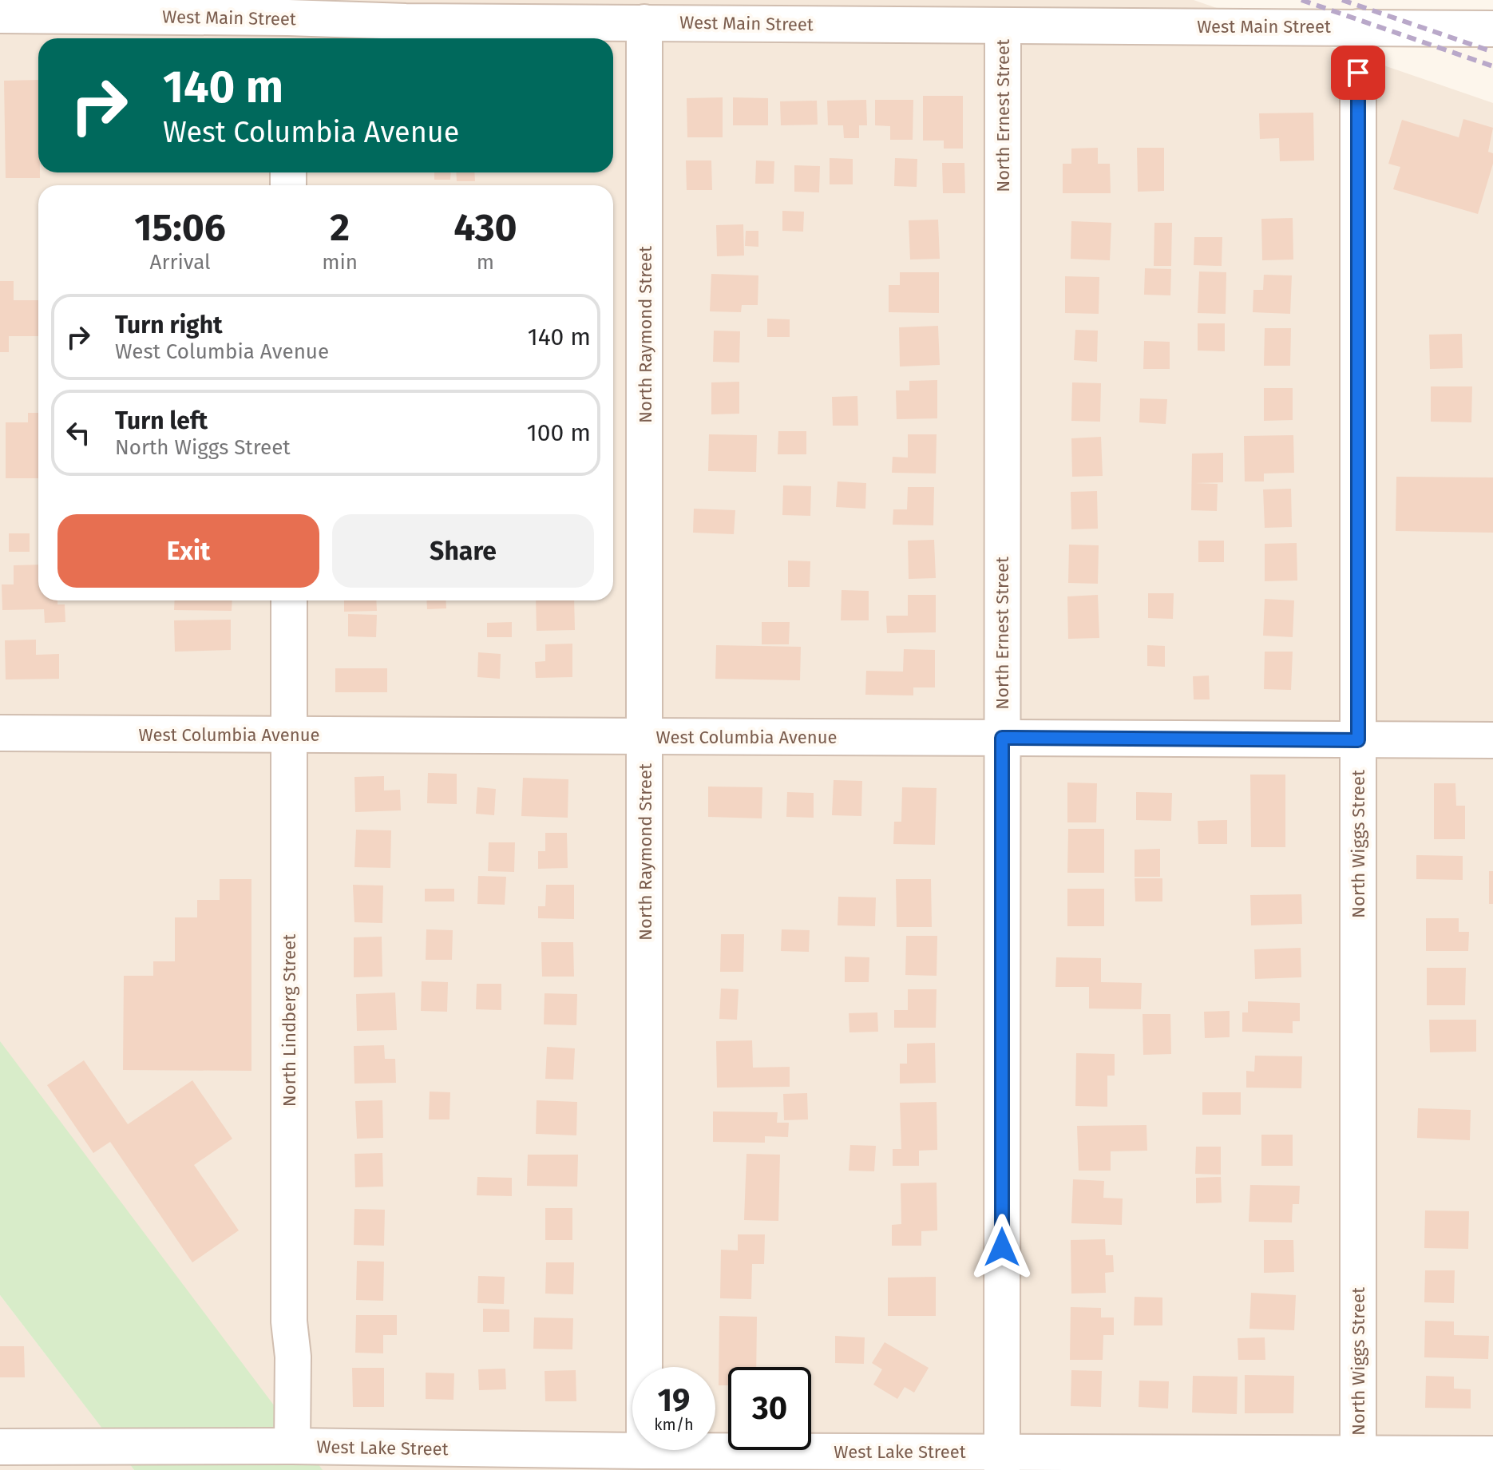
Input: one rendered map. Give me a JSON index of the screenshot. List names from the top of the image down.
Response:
{
  "streets": {
    "street": [
      "West Main Street",
      "North Ernest Street",
      "North Raymond Street",
      "West Columbia Avenue",
      "North Wiggs Street",
      "North Lindberg Street",
      "West Lake Street"
    ]
  },
  "crossings": [
    ["West Main Street", "North Ernest Street"],
    ["West Main Street", "North Raymond Street"],
    ["West Main Street", "North Wiggs Street"],
    ["North Ernest Street", "West Columbia Avenue"],
    ["North Ernest Street", "West Lake Street"],
    ["North Raymond Street", "West Columbia Avenue"],
    ["North Raymond Street", "West Lake Street"],
    ["West Columbia Avenue", "North Wiggs Street"],
    ["West Columbia Avenue", "North Lindberg Street"],
    ["North Wiggs Street", "West Lake Street"],
    ["North Lindberg Street", "West Lake Street"]
  ],
  "page": {
    "turn": ["140 m", "West Columbia Avenue"],
    "eta": [
      "15:06",
      "Arrival",
      "2",
      "min",
      "430",
      "m"
    ],
    "list": [
      {
        "name": "Turn right",
        "note": "West Columbia Avenue",
        "value": "140 m"
      },
      {
        "name": "Turn left",
        "note": "North Wiggs Street",
        "value": "100 m"
      }
    ],
    "buttons": ["Exit", "Share"],
    "speed": "19 km/h",
    "limit": "30"
  }
}
